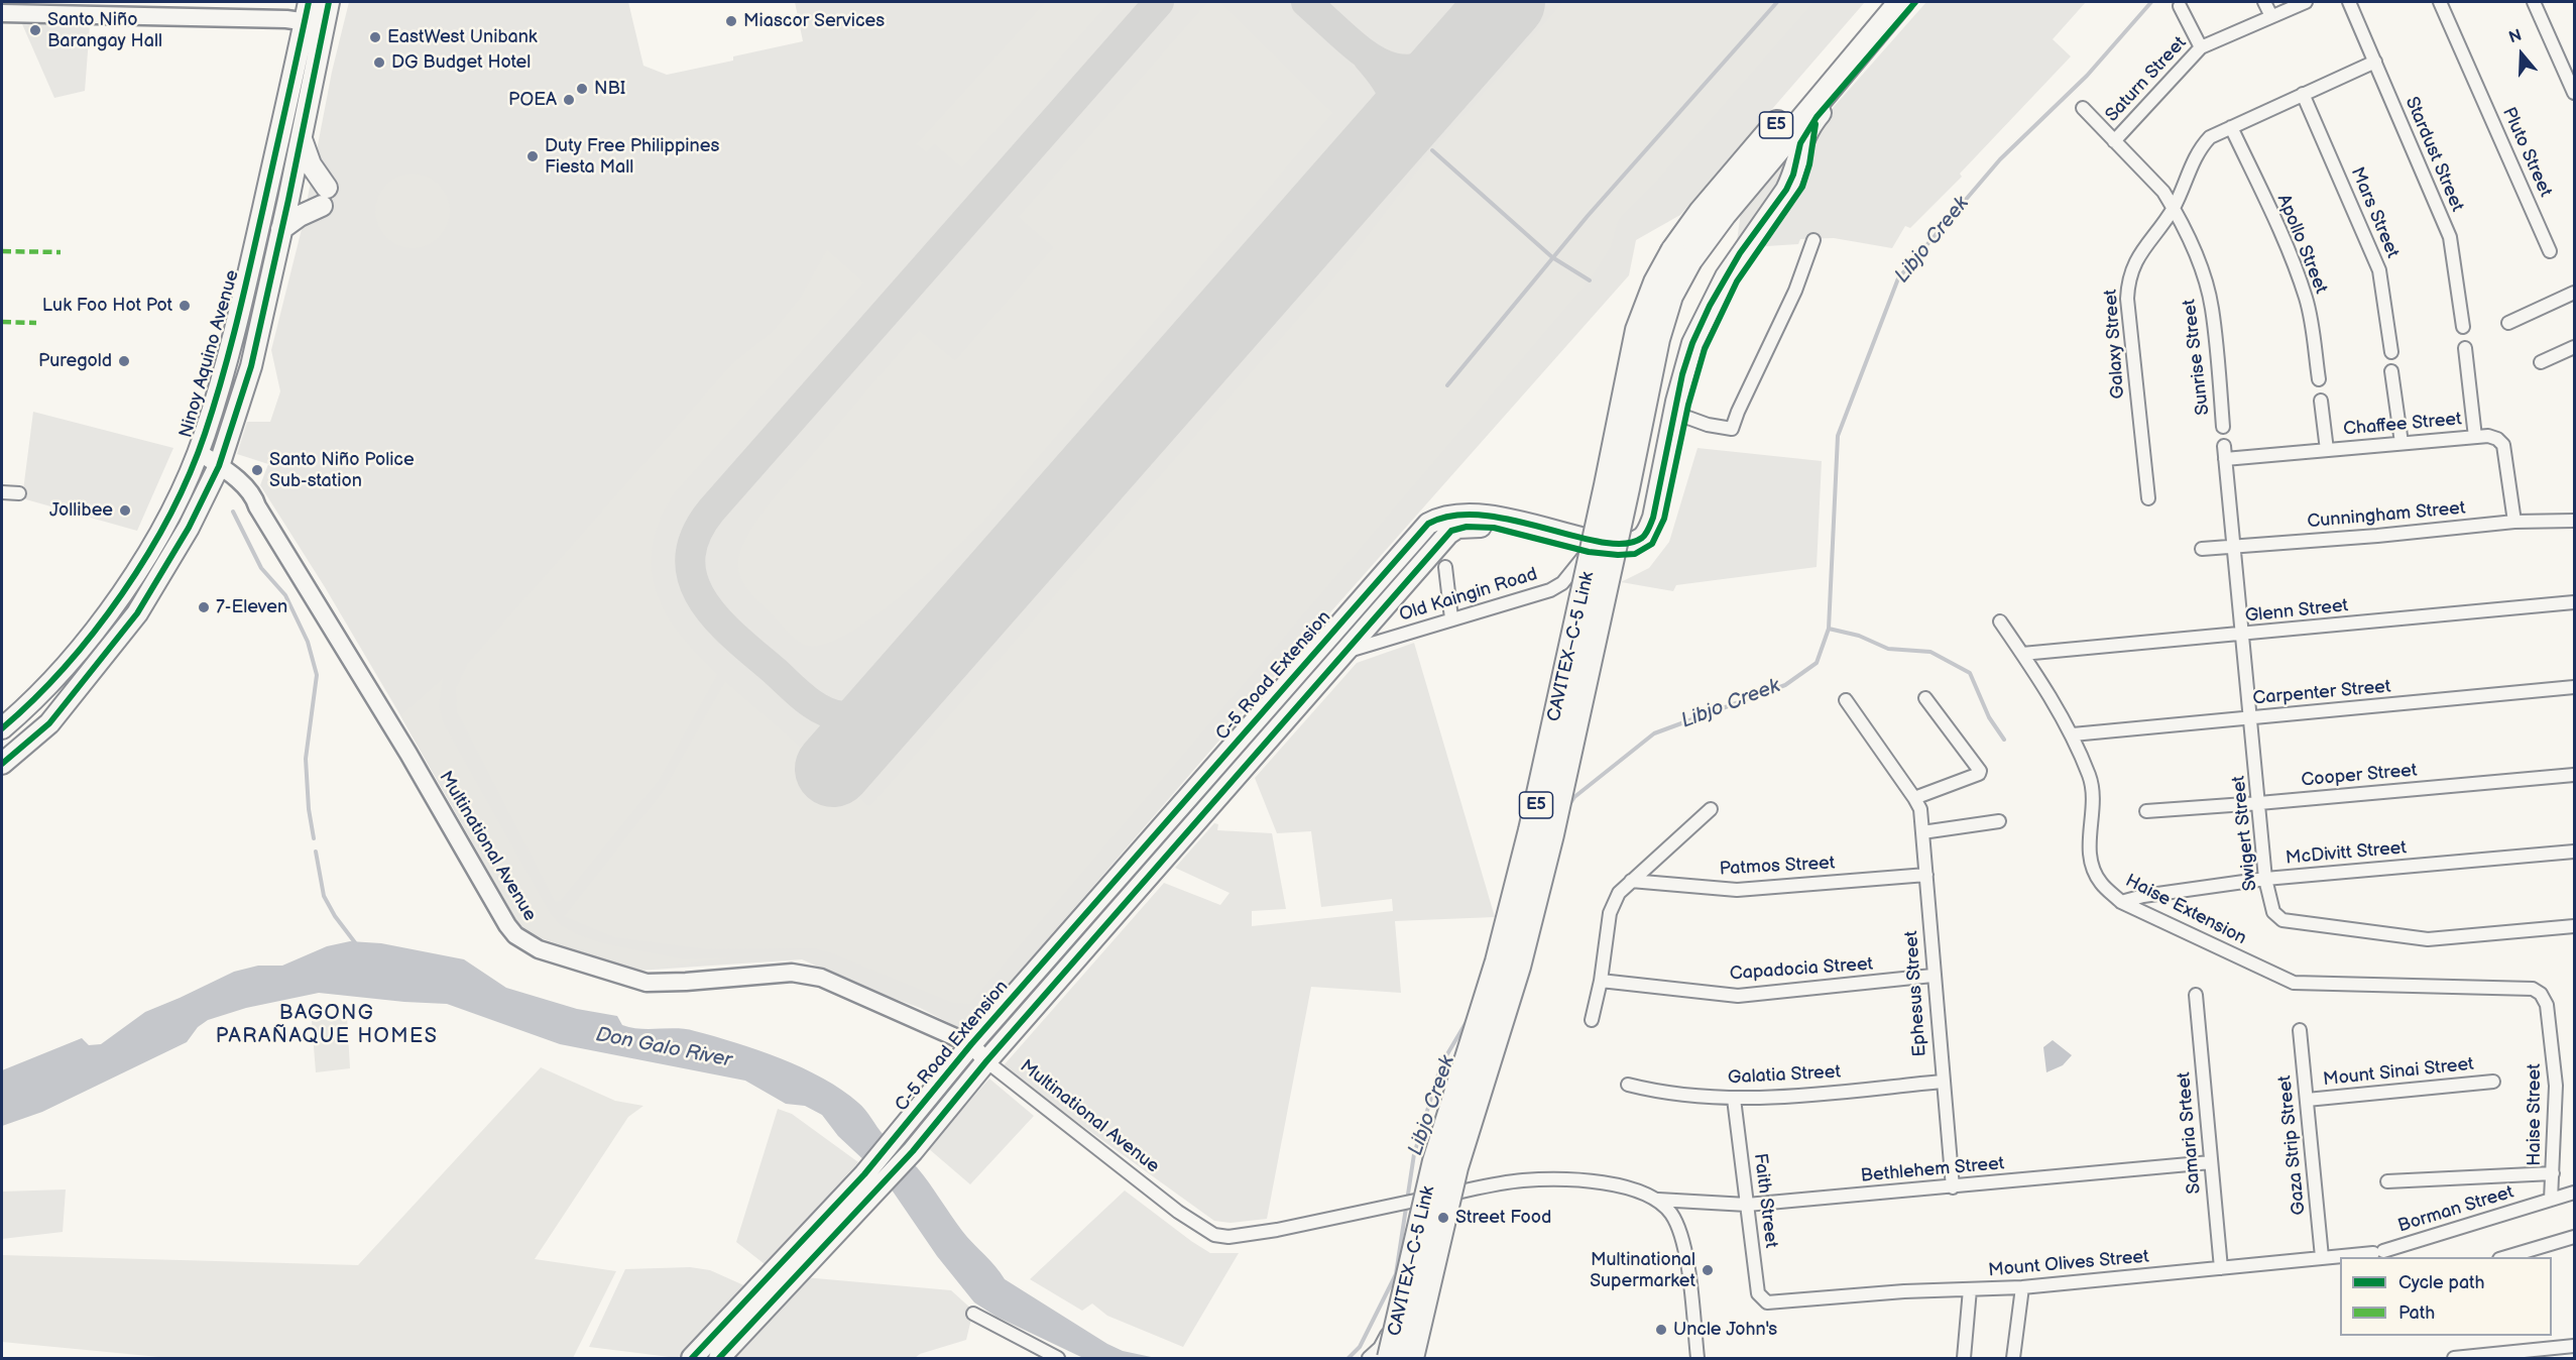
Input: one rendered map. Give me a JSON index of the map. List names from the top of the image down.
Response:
{
  "streets": {
    "highway": ["E5", "CAVITEX–C-5 Link"],
    "main road": ["Ninoy Aquino Avenue", "C-5 Road Extension"],
    "street": [
      "Saturn Street",
      "Pluto Street",
      "Stardust Street",
      "Mars Street",
      "Apollo Street",
      "Galaxy Street",
      "Sunrise Street",
      "Chaffee Street",
      "Cunningham Street",
      "Old Kaingin Road",
      "Glenn Street",
      "Carpenter Street",
      "Cooper Street",
      "Swigert Street",
      "Multinational Avenue",
      "McDivitt Street",
      "Patmos Street",
      "Haise Extension",
      "Capadocia Street",
      "Ephesus Street",
      "Mount Sinai Street",
      "Galatia Street",
      "Haise Street",
      "Samaria Srteet",
      "Gaza Strip Street",
      "Bethlehem Street",
      "Faith Street",
      "Borman Street",
      "Mount Olives Street"
    ]
  },
  "crossings": [
    ["Saturn Street", "Sunrise Street"],
    ["Stardust Street", "Galaxy Street"],
    ["Mars Street", "Galaxy Street"],
    ["Apollo Street", "Galaxy Street"],
    ["Galaxy Street", "Sunrise Street"],
    ["Ninoy Aquino Avenue", "Multinational Avenue"],
    ["Chaffee Street", "Cunningham Street"],
    ["Chaffee Street", "Swigert Street"],
    ["Cunningham Street", "Swigert Street"],
    ["Old Kaingin Road", "C-5 Road Extension"],
    ["Glenn Street", "Swigert Street"],
    ["Glenn Street", "Haise Extension"],
    ["C-5 Road Extension", "Multinational Avenue"],
    ["Carpenter Street", "Swigert Street"],
    ["Carpenter Street", "Haise Extension"],
    ["Cooper Street", "Swigert Street"],
    ["Swigert Street", "McDivitt Street"],
    ["Multinational Avenue", "Bethlehem Street"],
    ["McDivitt Street", "Haise Extension"],
    ["Patmos Street", "Ephesus Street"],
    ["Haise Extension", "Haise Street"],
    ["Capadocia Street", "Ephesus Street"],
    ["Ephesus Street", "Galatia Street"],
    ["Ephesus Street", "Bethlehem Street"],
    ["Mount Sinai Street", "Gaza Strip Street"],
    ["Galatia Street", "Faith Street"],
    ["Haise Street", "Borman Street"],
    ["Samaria Srteet", "Bethlehem Street"],
    ["Samaria Srteet", "Mount Olives Street"],
    ["Gaza Strip Street", "Mount Olives Street"],
    ["Bethlehem Street", "Faith Street"],
    ["Faith Street", "Mount Olives Street"],
    ["Borman Street", "Mount Olives Street"]
  ],
  "districts": ["BAGONG PARAÑAQUE HOMES"],
  "water": ["Libjo Creek", "Don Galo River"],
  "places": [
    "Miascor Services",
    "Santo Niño Barangay Hall",
    "EastWest Unibank",
    "DG Budget Hotel",
    "NBI",
    "POEA",
    "Duty Free Philippines Fiesta Mall",
    "Luk Foo Hot Pot",
    "Puregold",
    "Santo Niño Police Sub-station",
    "Jollibee",
    "7-Eleven",
    "Street Food",
    "Multinational Supermarket",
    "Uncle John's"
  ],
  "legend": ["Cycle path", "Path"],
  "north": "top"
}
